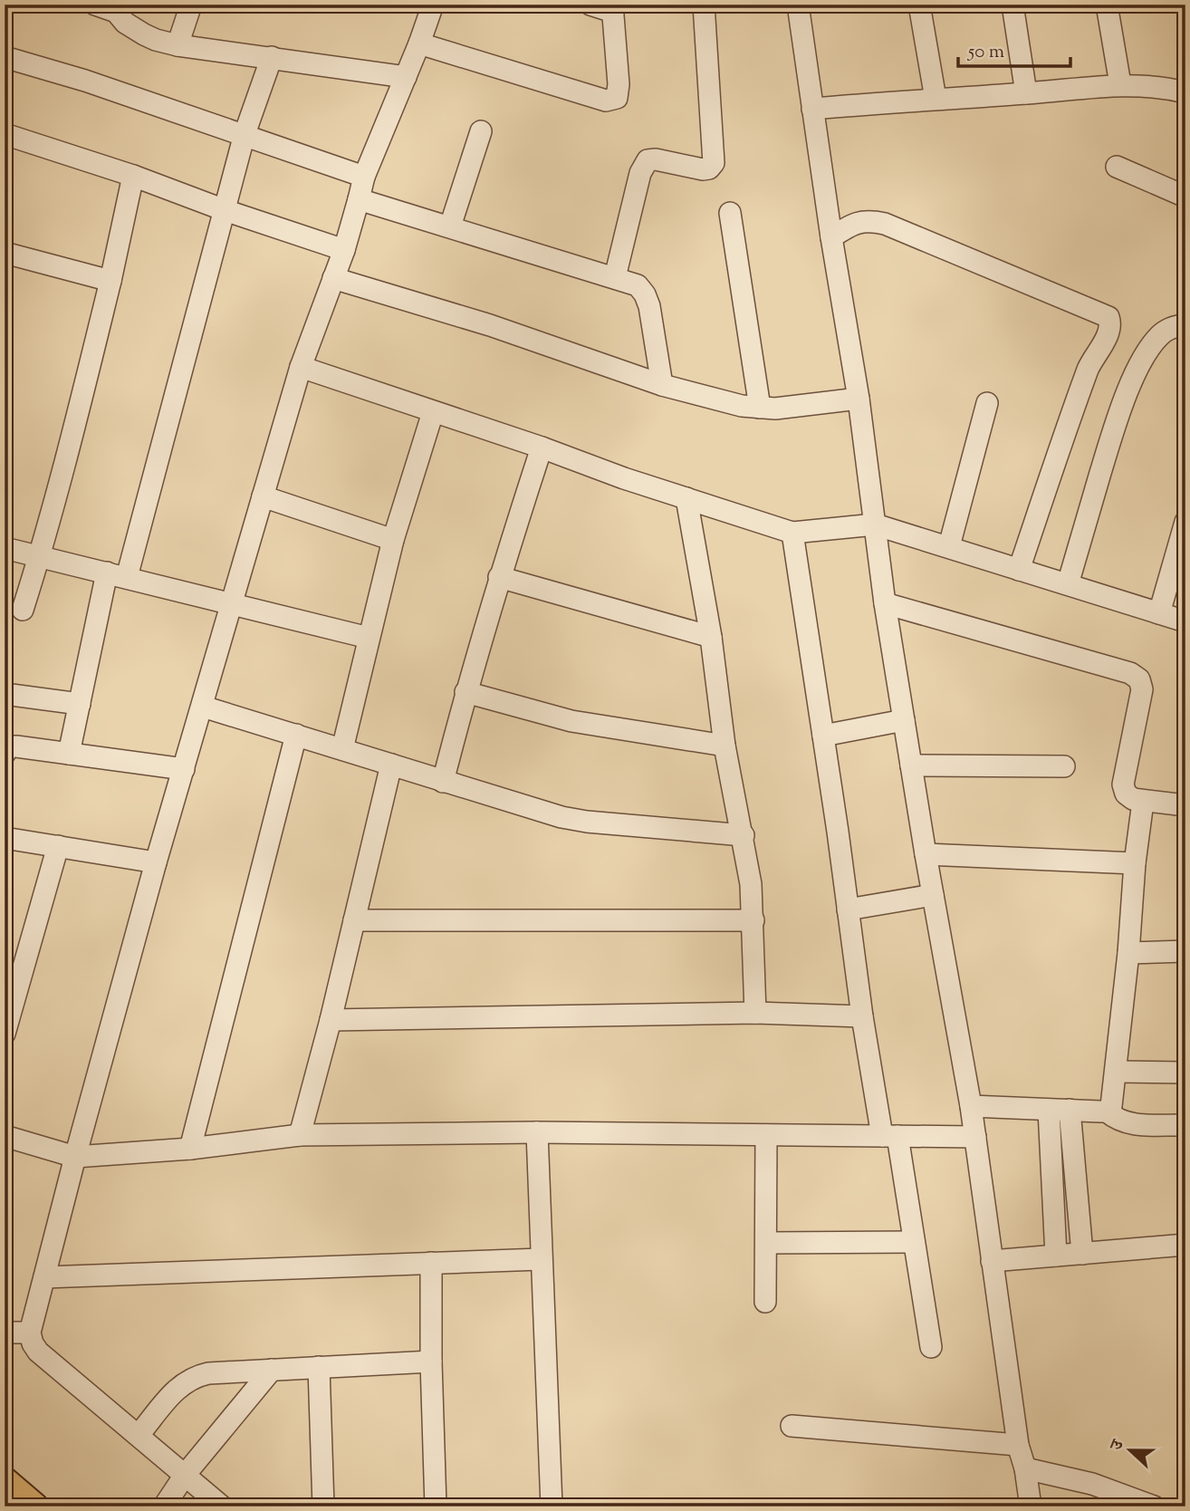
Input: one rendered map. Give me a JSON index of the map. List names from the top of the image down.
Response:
{
  "scale_bar": "50 m",
  "north": "left"
}
